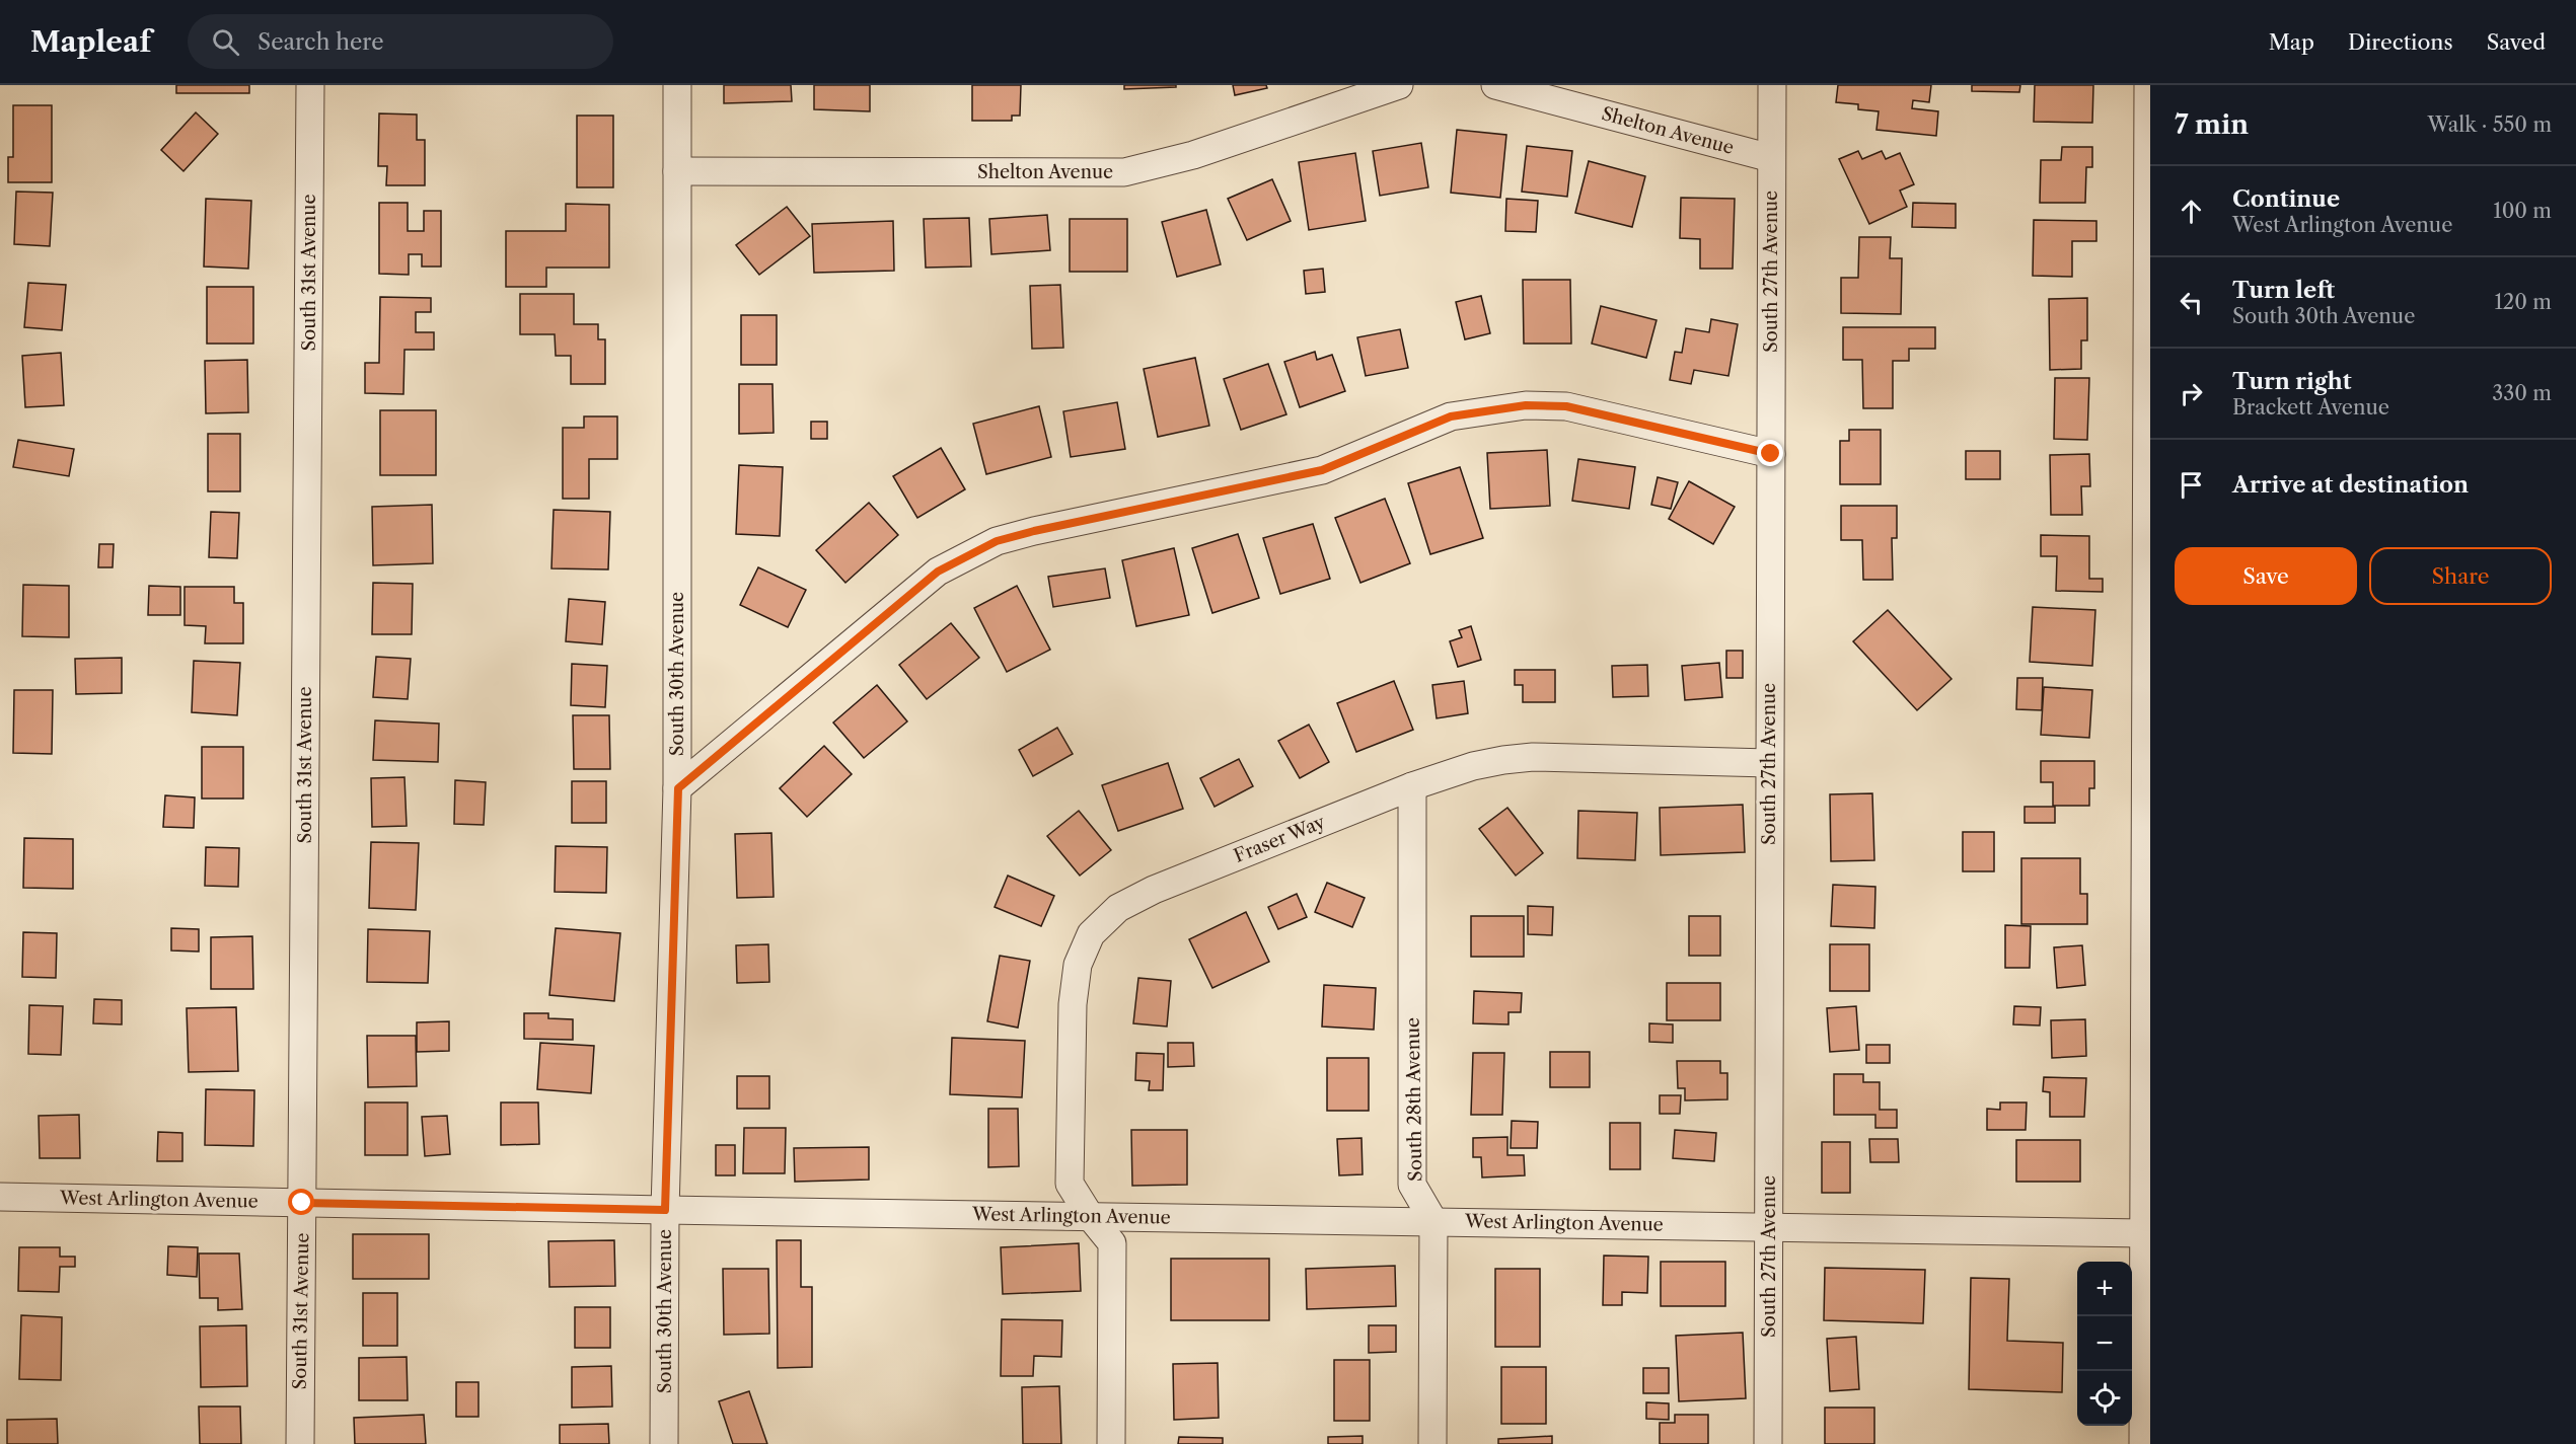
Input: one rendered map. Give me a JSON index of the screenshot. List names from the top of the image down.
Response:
{
  "streets": {
    "street": [
      "Shelton Avenue",
      "South 27th Avenue",
      "South 31st Avenue",
      "South 30th Avenue",
      "Fraser Way",
      "South 28th Avenue",
      "West Arlington Avenue"
    ]
  },
  "crossings": [
    ["Shelton Avenue", "South 27th Avenue"],
    ["Shelton Avenue", "South 30th Avenue"],
    ["South 27th Avenue", "Fraser Way"],
    ["South 27th Avenue", "West Arlington Avenue"],
    ["South 31st Avenue", "West Arlington Avenue"],
    ["South 30th Avenue", "West Arlington Avenue"],
    ["Fraser Way", "South 28th Avenue"],
    ["Fraser Way", "West Arlington Avenue"],
    ["South 28th Avenue", "West Arlington Avenue"]
  ],
  "page": {
    "header": "Mapleaf",
    "search": "Search here",
    "nav": ["Map", "Directions", "Saved"],
    "heading": ["7 min", "Walk · 550 m"],
    "list": [
      ["Continue", "West Arlington Avenue", "100 m"],
      ["Turn left", "South 30th Avenue", "120 m"],
      ["Turn right", "Brackett Avenue", "330 m"],
      "Arrive at destination"
    ],
    "buttons": ["Save", "Share"],
    "map_buttons": ["+", "−"]
  }
}
